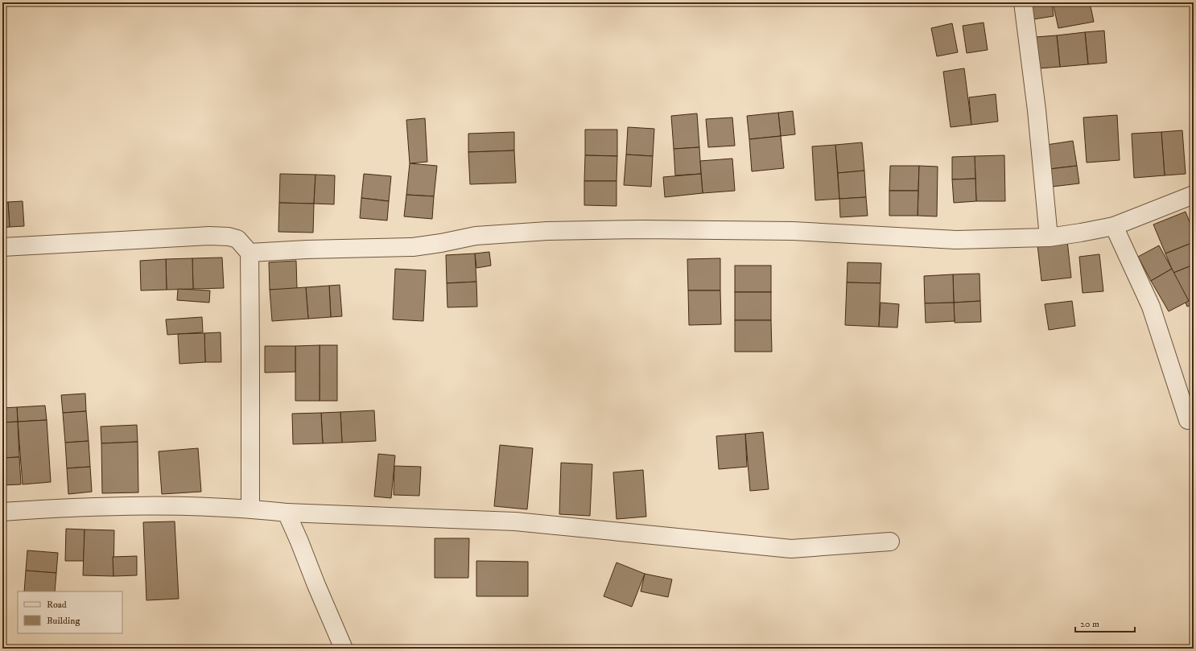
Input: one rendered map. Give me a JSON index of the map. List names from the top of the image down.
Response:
{
  "legend": ["Road", "Building"],
  "scale_bar": "20 m"
}
